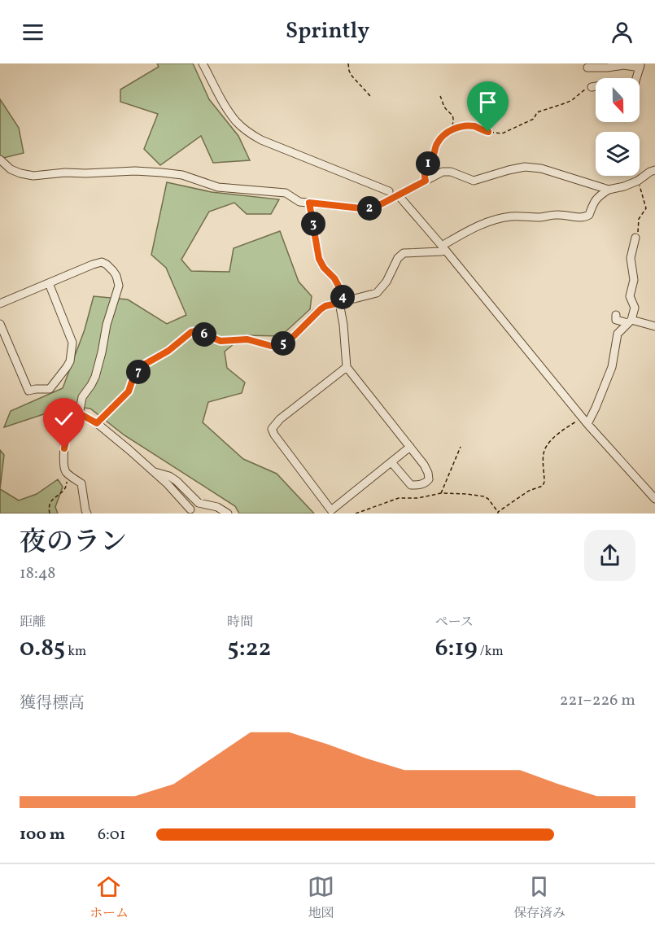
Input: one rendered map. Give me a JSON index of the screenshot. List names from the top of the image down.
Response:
{
  "north": "bottom",
  "page": {
    "header": "Sprintly",
    "pins": [
      "1",
      "2",
      "3",
      "4",
      "6",
      "5",
      "7"
    ],
    "heading": ["夜のラン", "18:48"],
    "stats": [
      ["距離", "0.85 km"],
      ["時間", "5:22"],
      ["ペース", "6:19 /km"]
    ],
    "chart": ["獲得標高", "221–226 m"],
    "list": [
      {
        "name": "100 m",
        "note": "6:01"
      }
    ],
    "tabs": ["ホーム", "地図", "保存済み"]
  }
}
